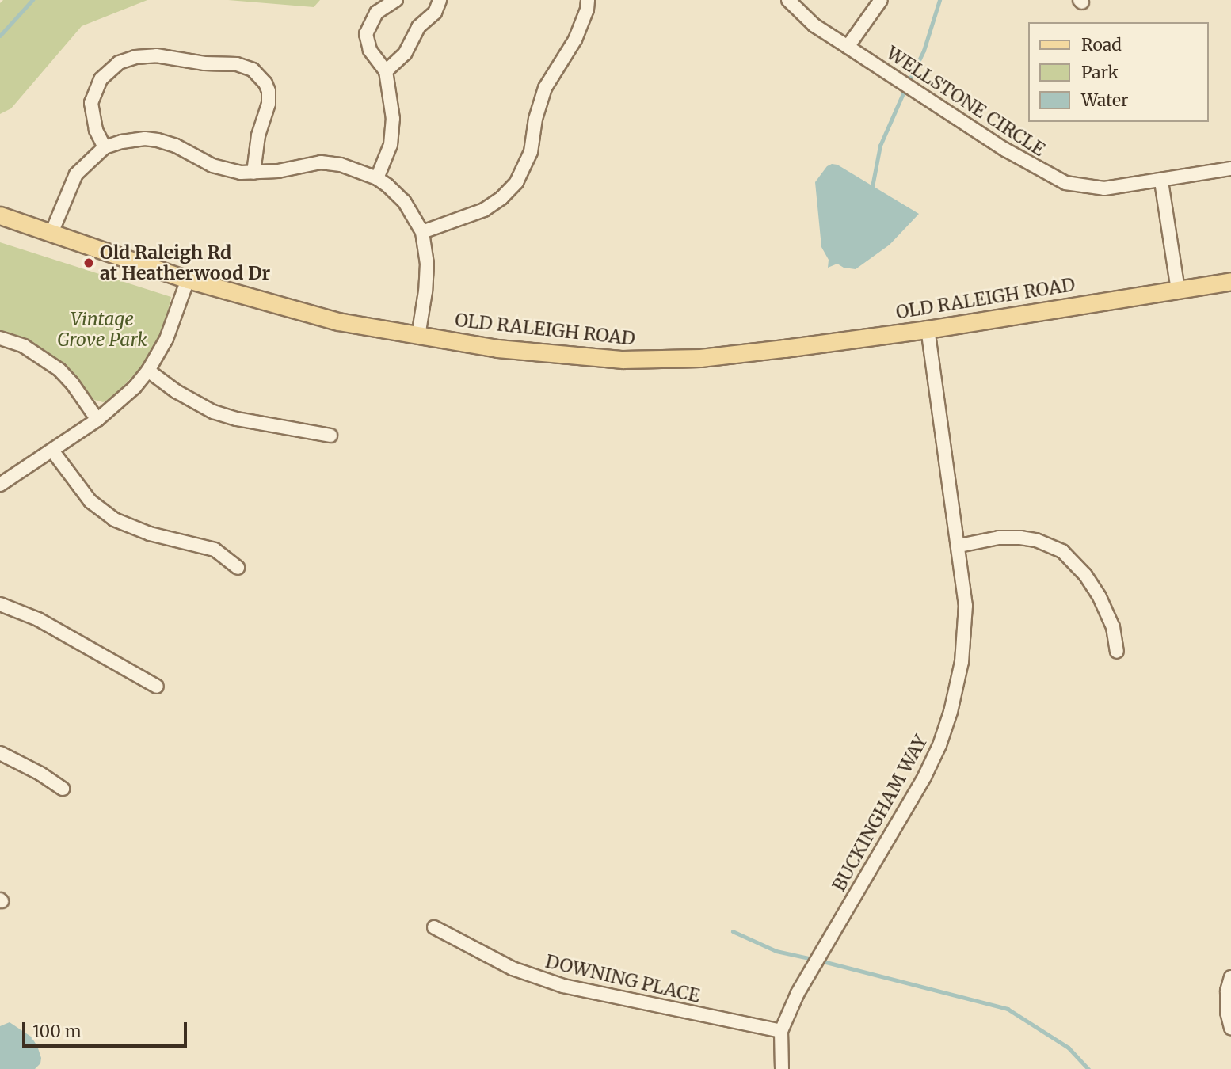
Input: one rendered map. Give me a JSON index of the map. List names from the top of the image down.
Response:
{
  "streets": {
    "main road": ["OLD RALEIGH ROAD"],
    "street": ["WELLSTONE CIRCLE", "BUCKINGHAM WAY", "DOWNING PLACE"]
  },
  "crossings": [
    ["OLD RALEIGH ROAD", "BUCKINGHAM WAY"],
    ["BUCKINGHAM WAY", "DOWNING PLACE"]
  ],
  "parks": ["Vintage Grove Park"],
  "places": ["Old Raleigh Rd at Heatherwood Dr"],
  "legend": ["Road", "Park", "Water"],
  "scale_bar": "100 m"
}
